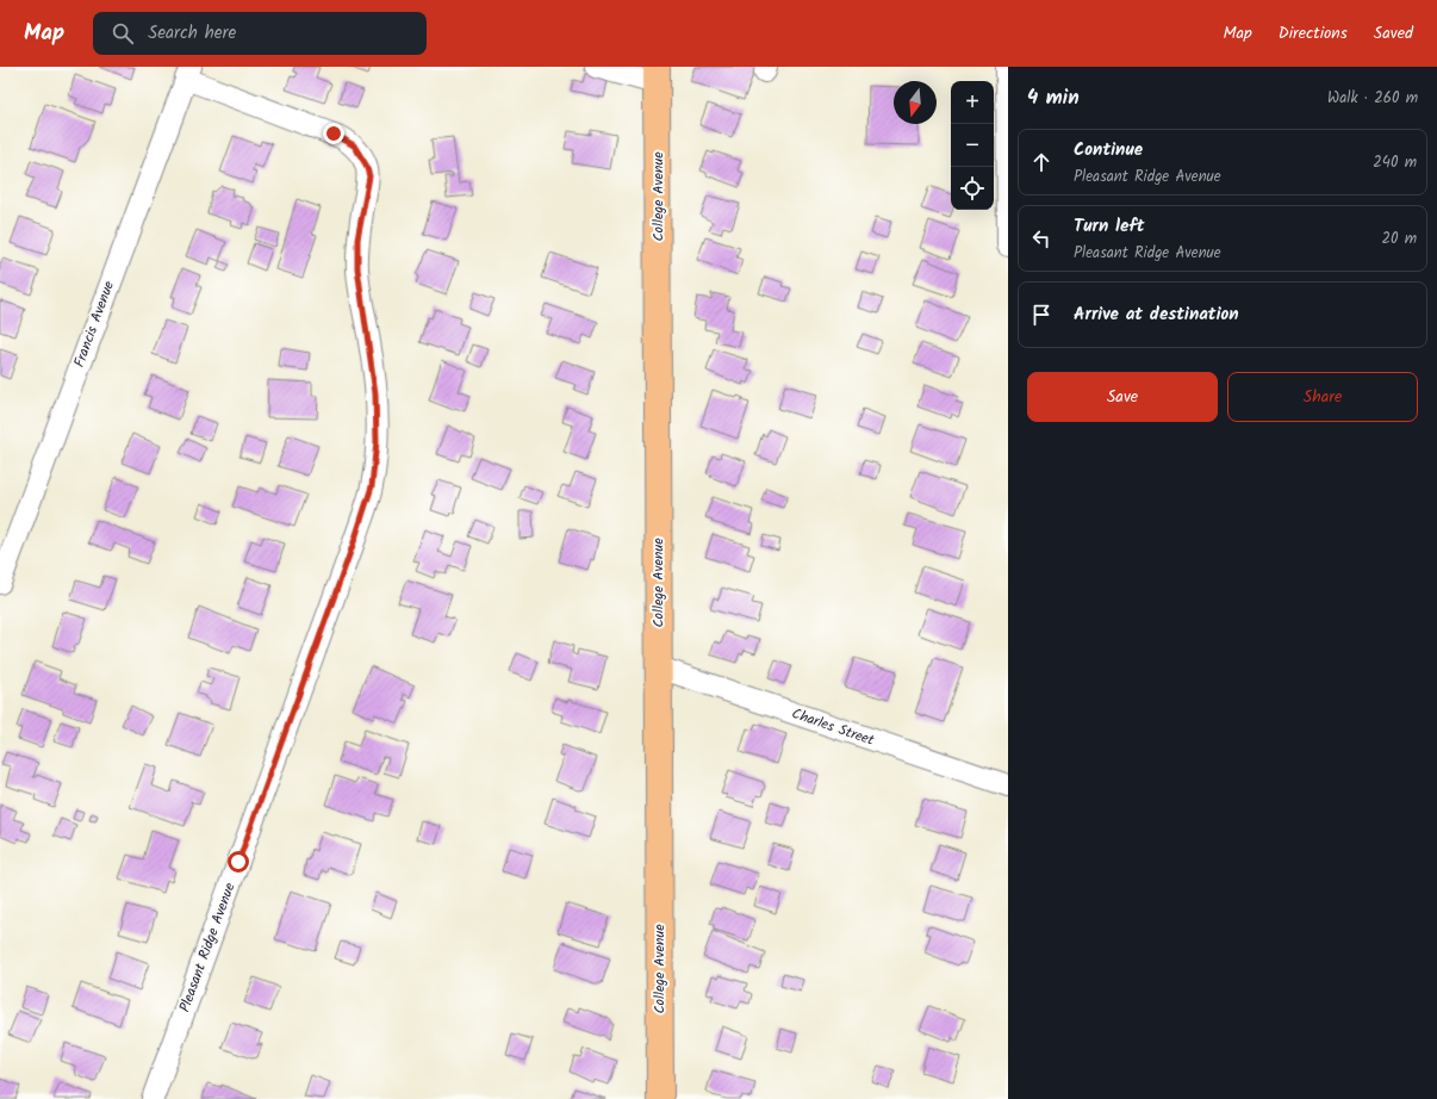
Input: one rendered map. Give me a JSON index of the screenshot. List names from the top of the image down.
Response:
{
  "streets": {
    "main road": ["College Avenue"],
    "street": ["Francis Avenue", "Charles Street", "Pleasant Ridge Avenue"]
  },
  "crossings": [
    ["College Avenue", "Charles Street"],
    ["Francis Avenue", "Pleasant Ridge Avenue"]
  ],
  "north": "bottom",
  "page": {
    "header": "Map",
    "search": "Search here",
    "nav": ["Map", "Directions", "Saved"],
    "heading": ["4 min", "Walk · 260 m"],
    "map_buttons": ["+", "−"],
    "list": [
      ["Continue", "Pleasant Ridge Avenue", "240 m"],
      ["Turn left", "Pleasant Ridge Avenue", "20 m"],
      "Arrive at destination"
    ],
    "buttons": ["Save", "Share"]
  }
}
